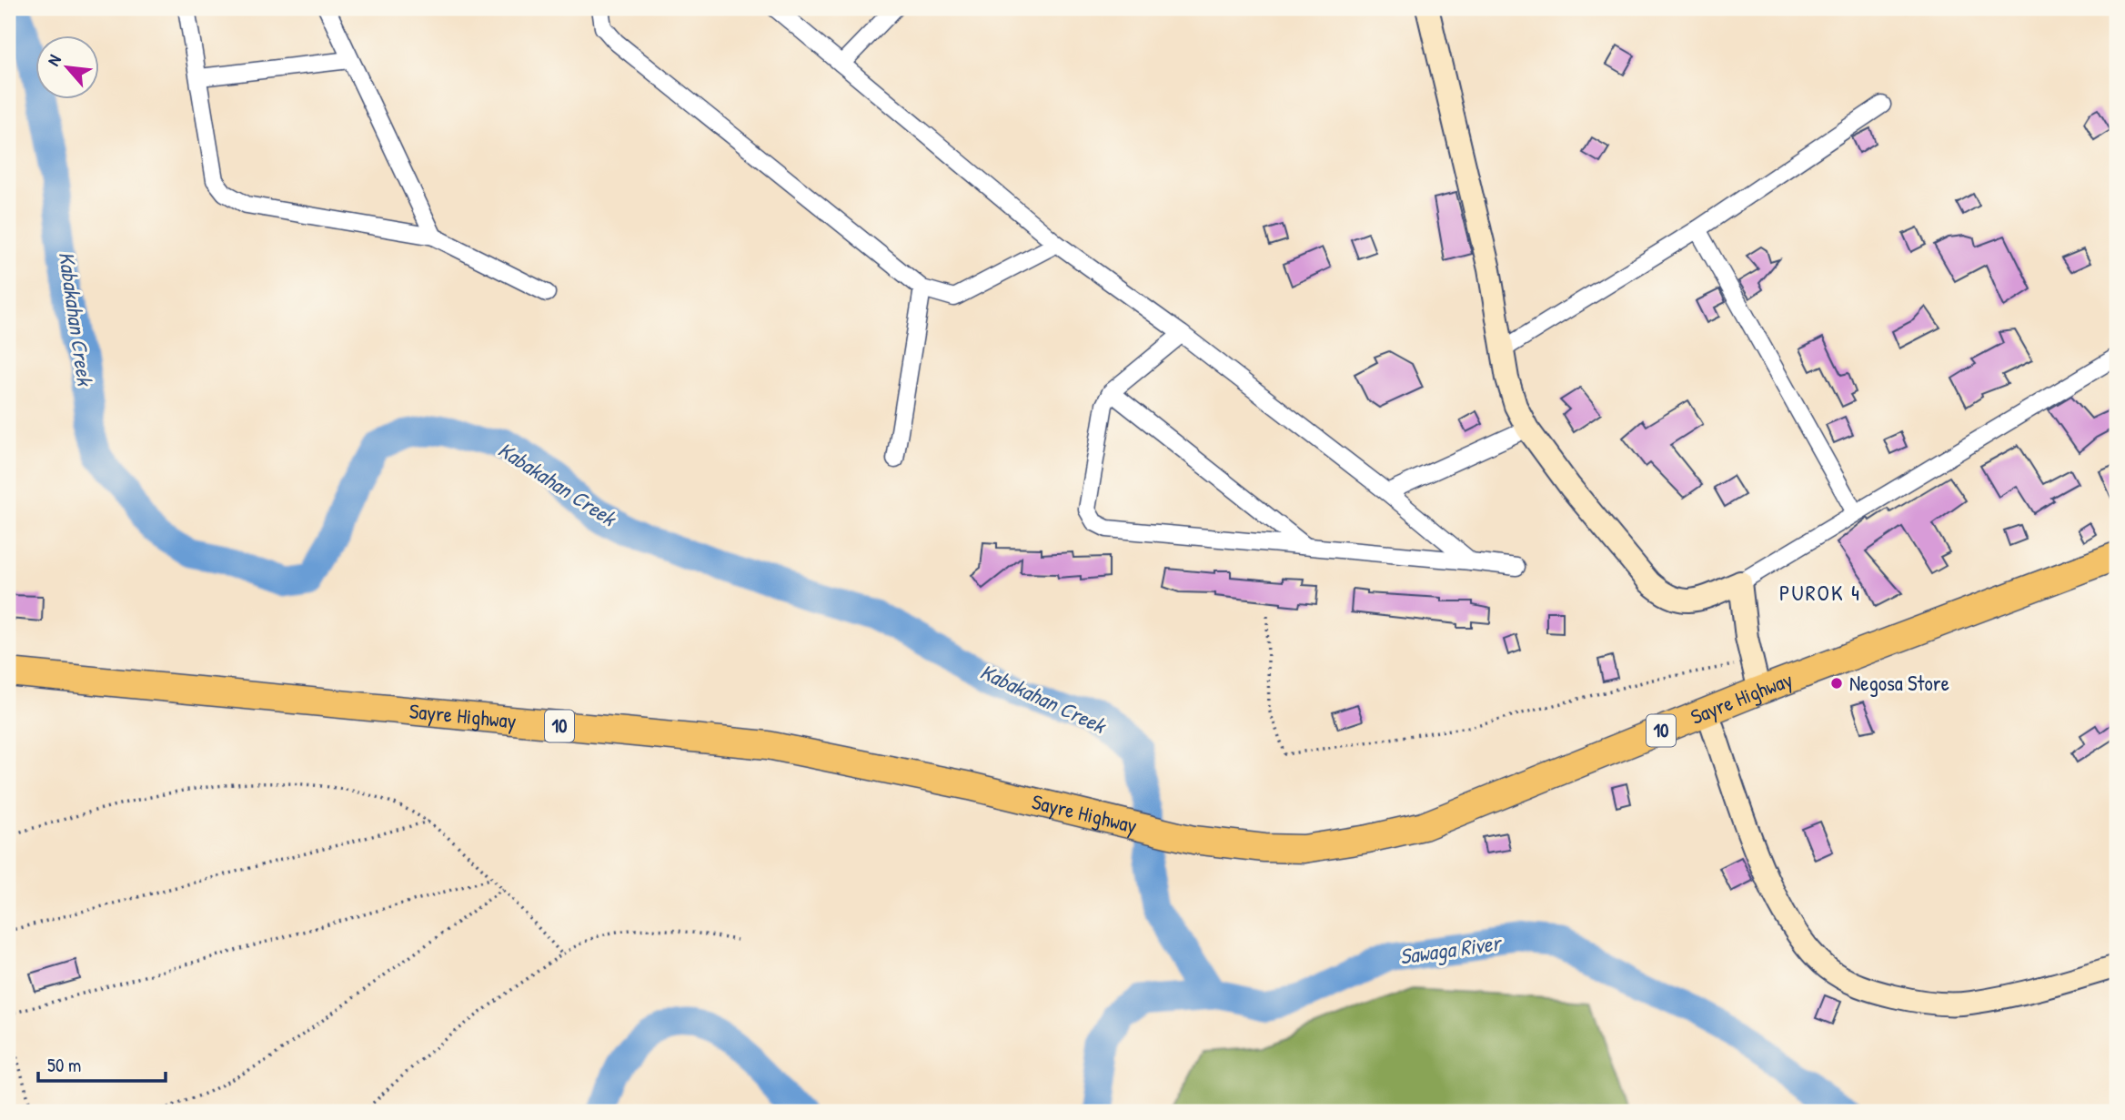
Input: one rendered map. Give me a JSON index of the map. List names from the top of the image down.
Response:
{
  "streets": {
    "highway": ["Sayre Highway", "10"]
  },
  "districts": ["PUROK 4"],
  "water": ["Kabakahan Creek", "Sawaga River"],
  "places": ["Negosa Store"],
  "scale_bar": "50 m",
  "north": "top left"
}
